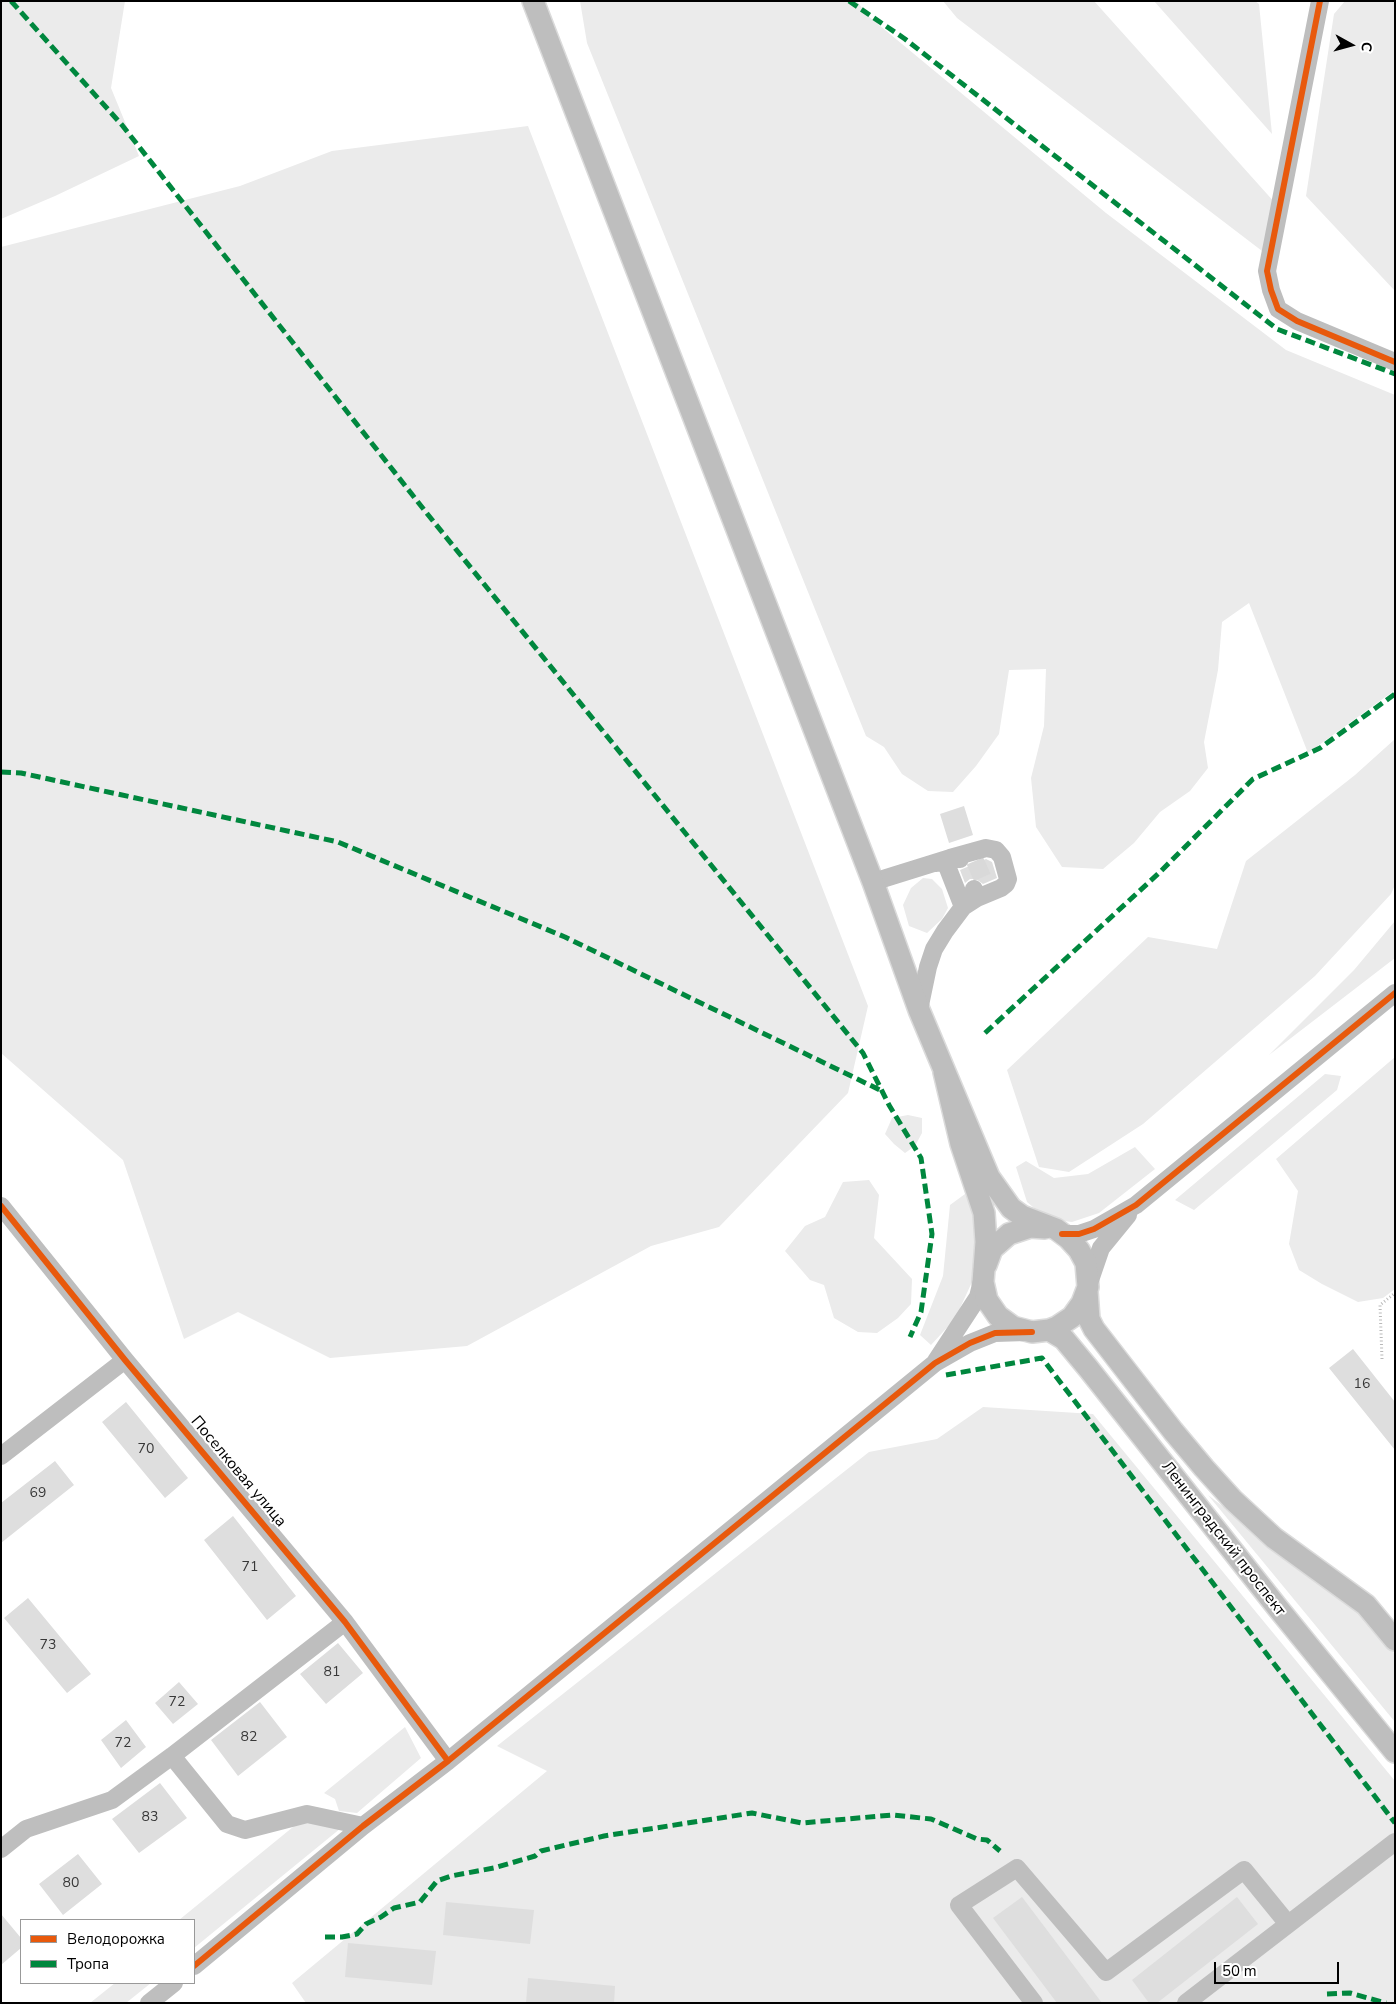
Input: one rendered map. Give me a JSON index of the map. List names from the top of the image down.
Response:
{
  "streets": {
    "main road": ["Ленинградский проспект"],
    "street": ["Поселковая улица"]
  },
  "house_numbers": [
    "16",
    "70",
    "69",
    "71",
    "73",
    "81",
    "72",
    "82",
    "72",
    "83",
    "80"
  ],
  "legend": ["Велодорожка", "Тропа"],
  "scale_bar": "50 m",
  "north": "right"
}
